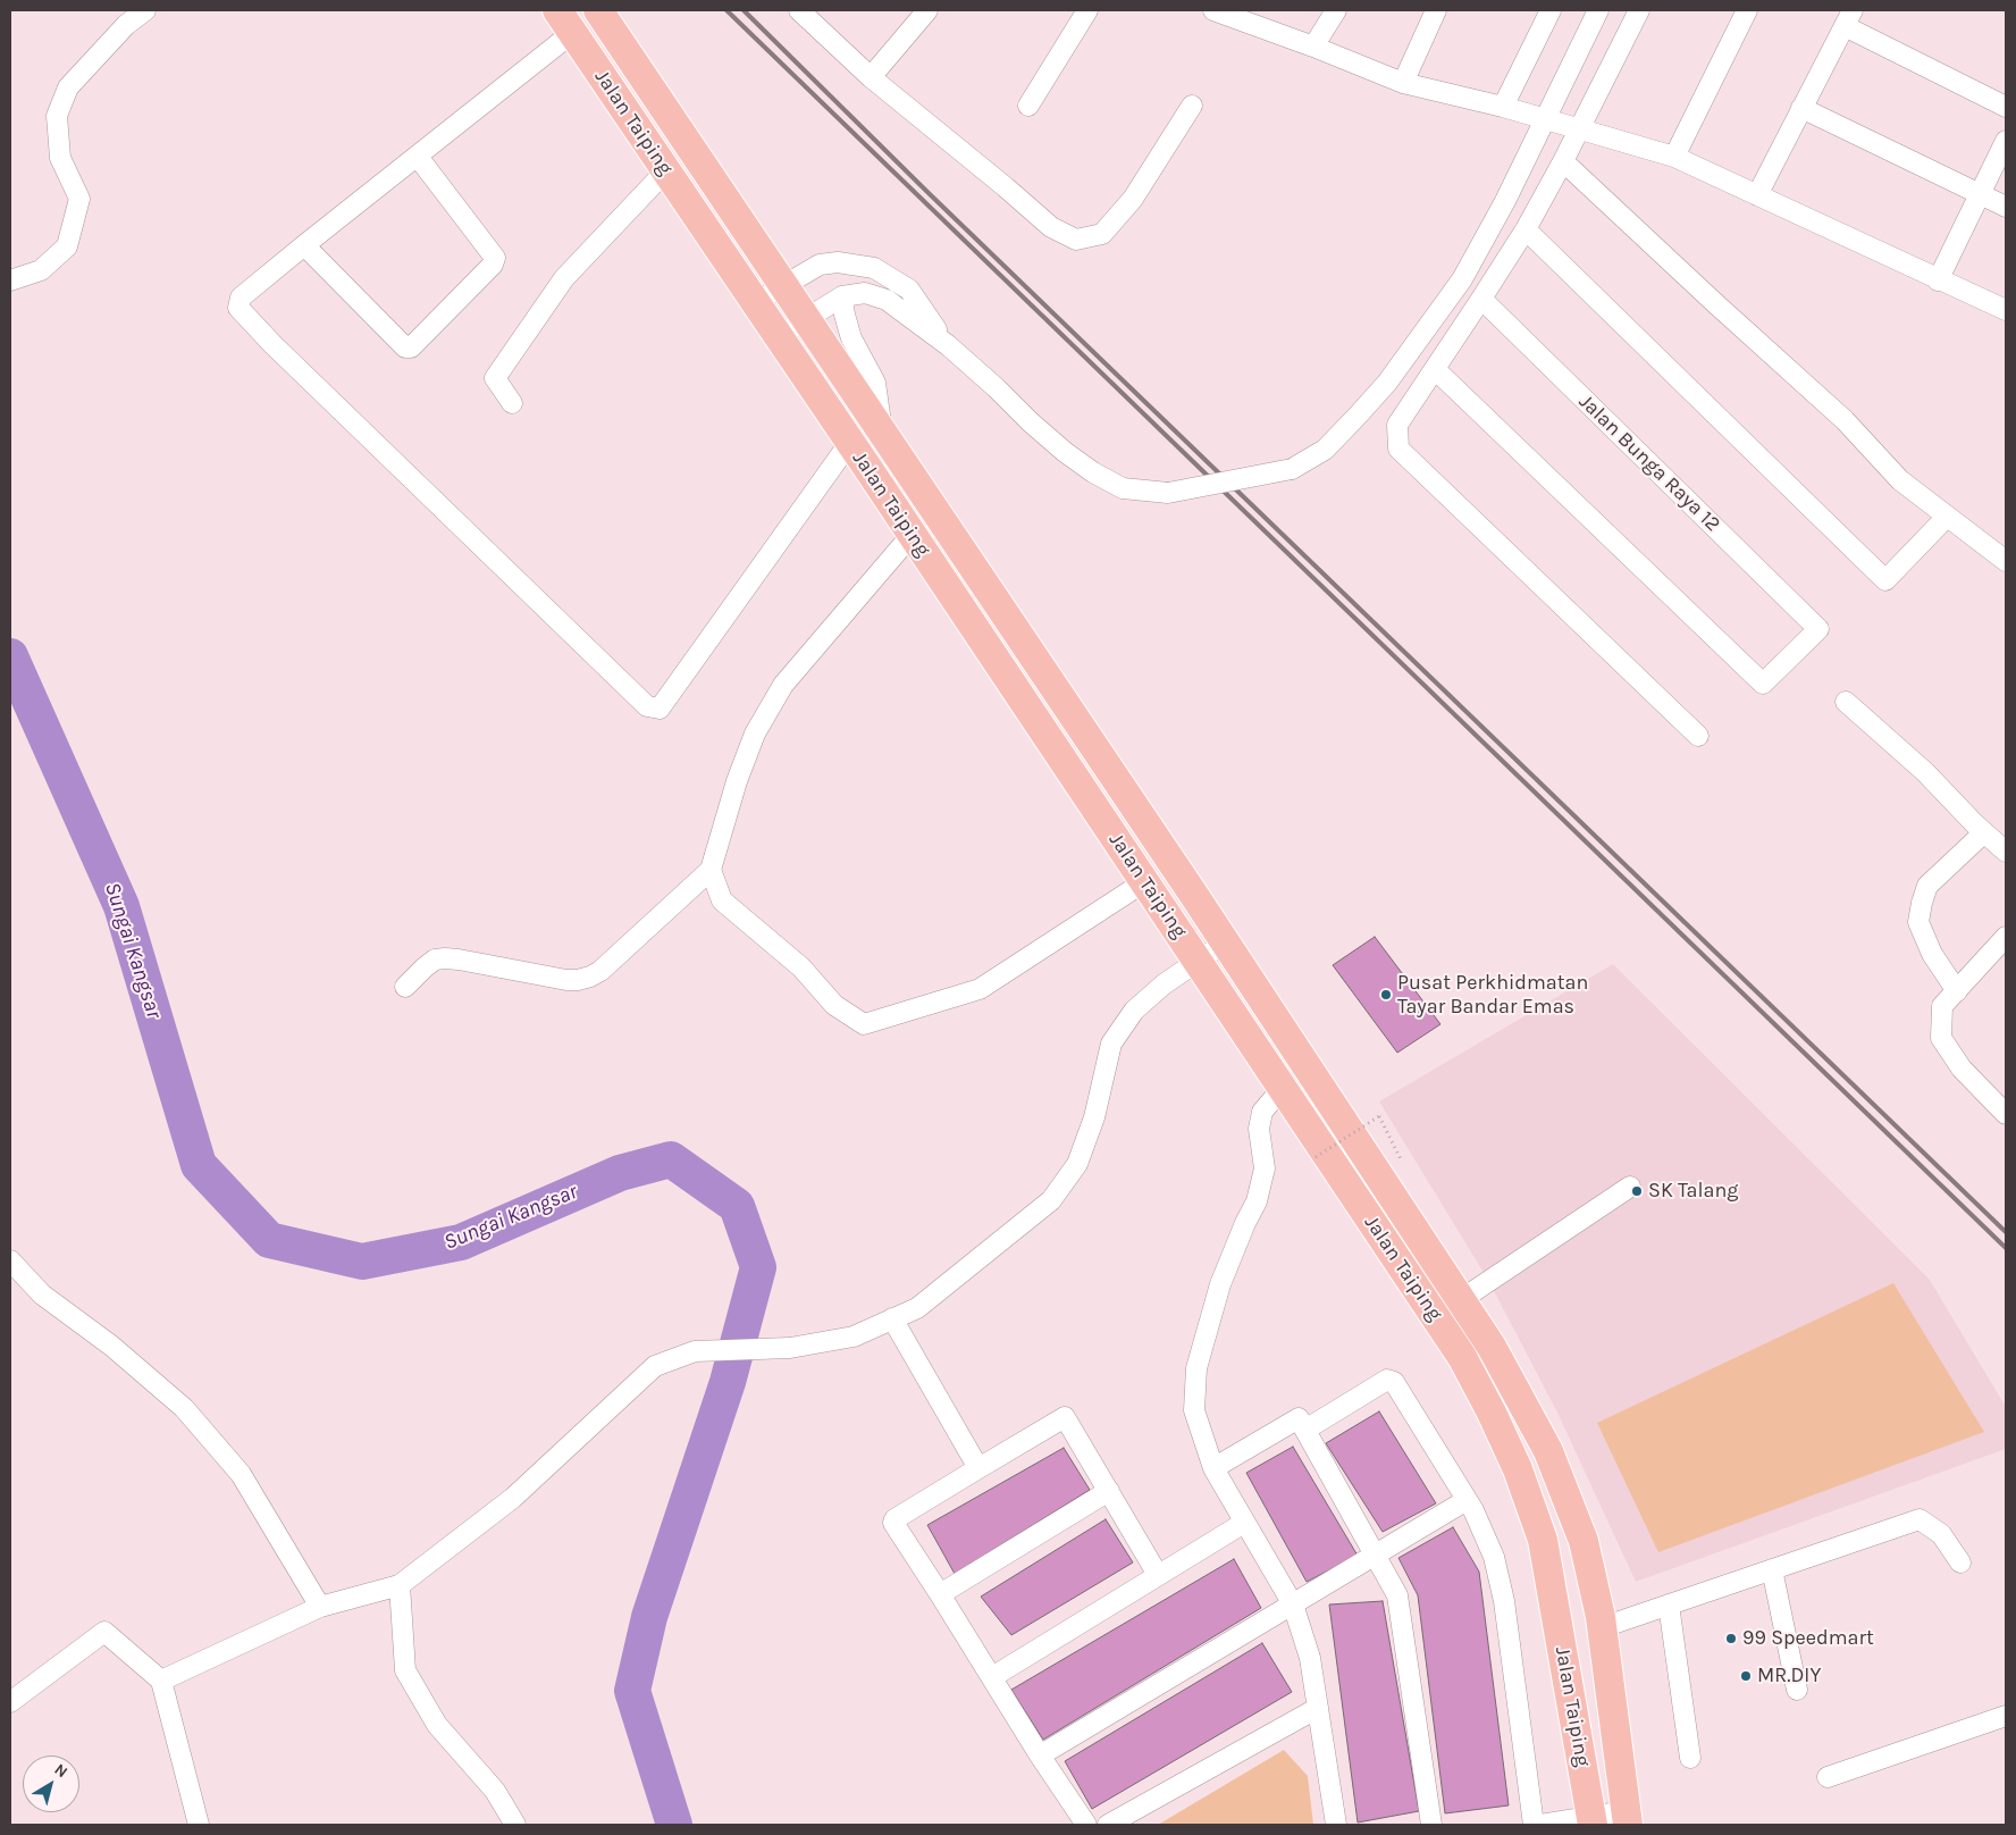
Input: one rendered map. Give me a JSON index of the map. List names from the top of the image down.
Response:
{
  "streets": {
    "highway": ["Jalan Taiping"],
    "street": ["Jalan Bunga Raya 12"]
  },
  "water": ["Sungai Kangsar"],
  "places": [
    "Pusat Perkhidmatan Tayar Bandar Emas",
    "SK Talang",
    "99 Speedmart",
    "MR.DIY"
  ],
  "north": "top right"
}
